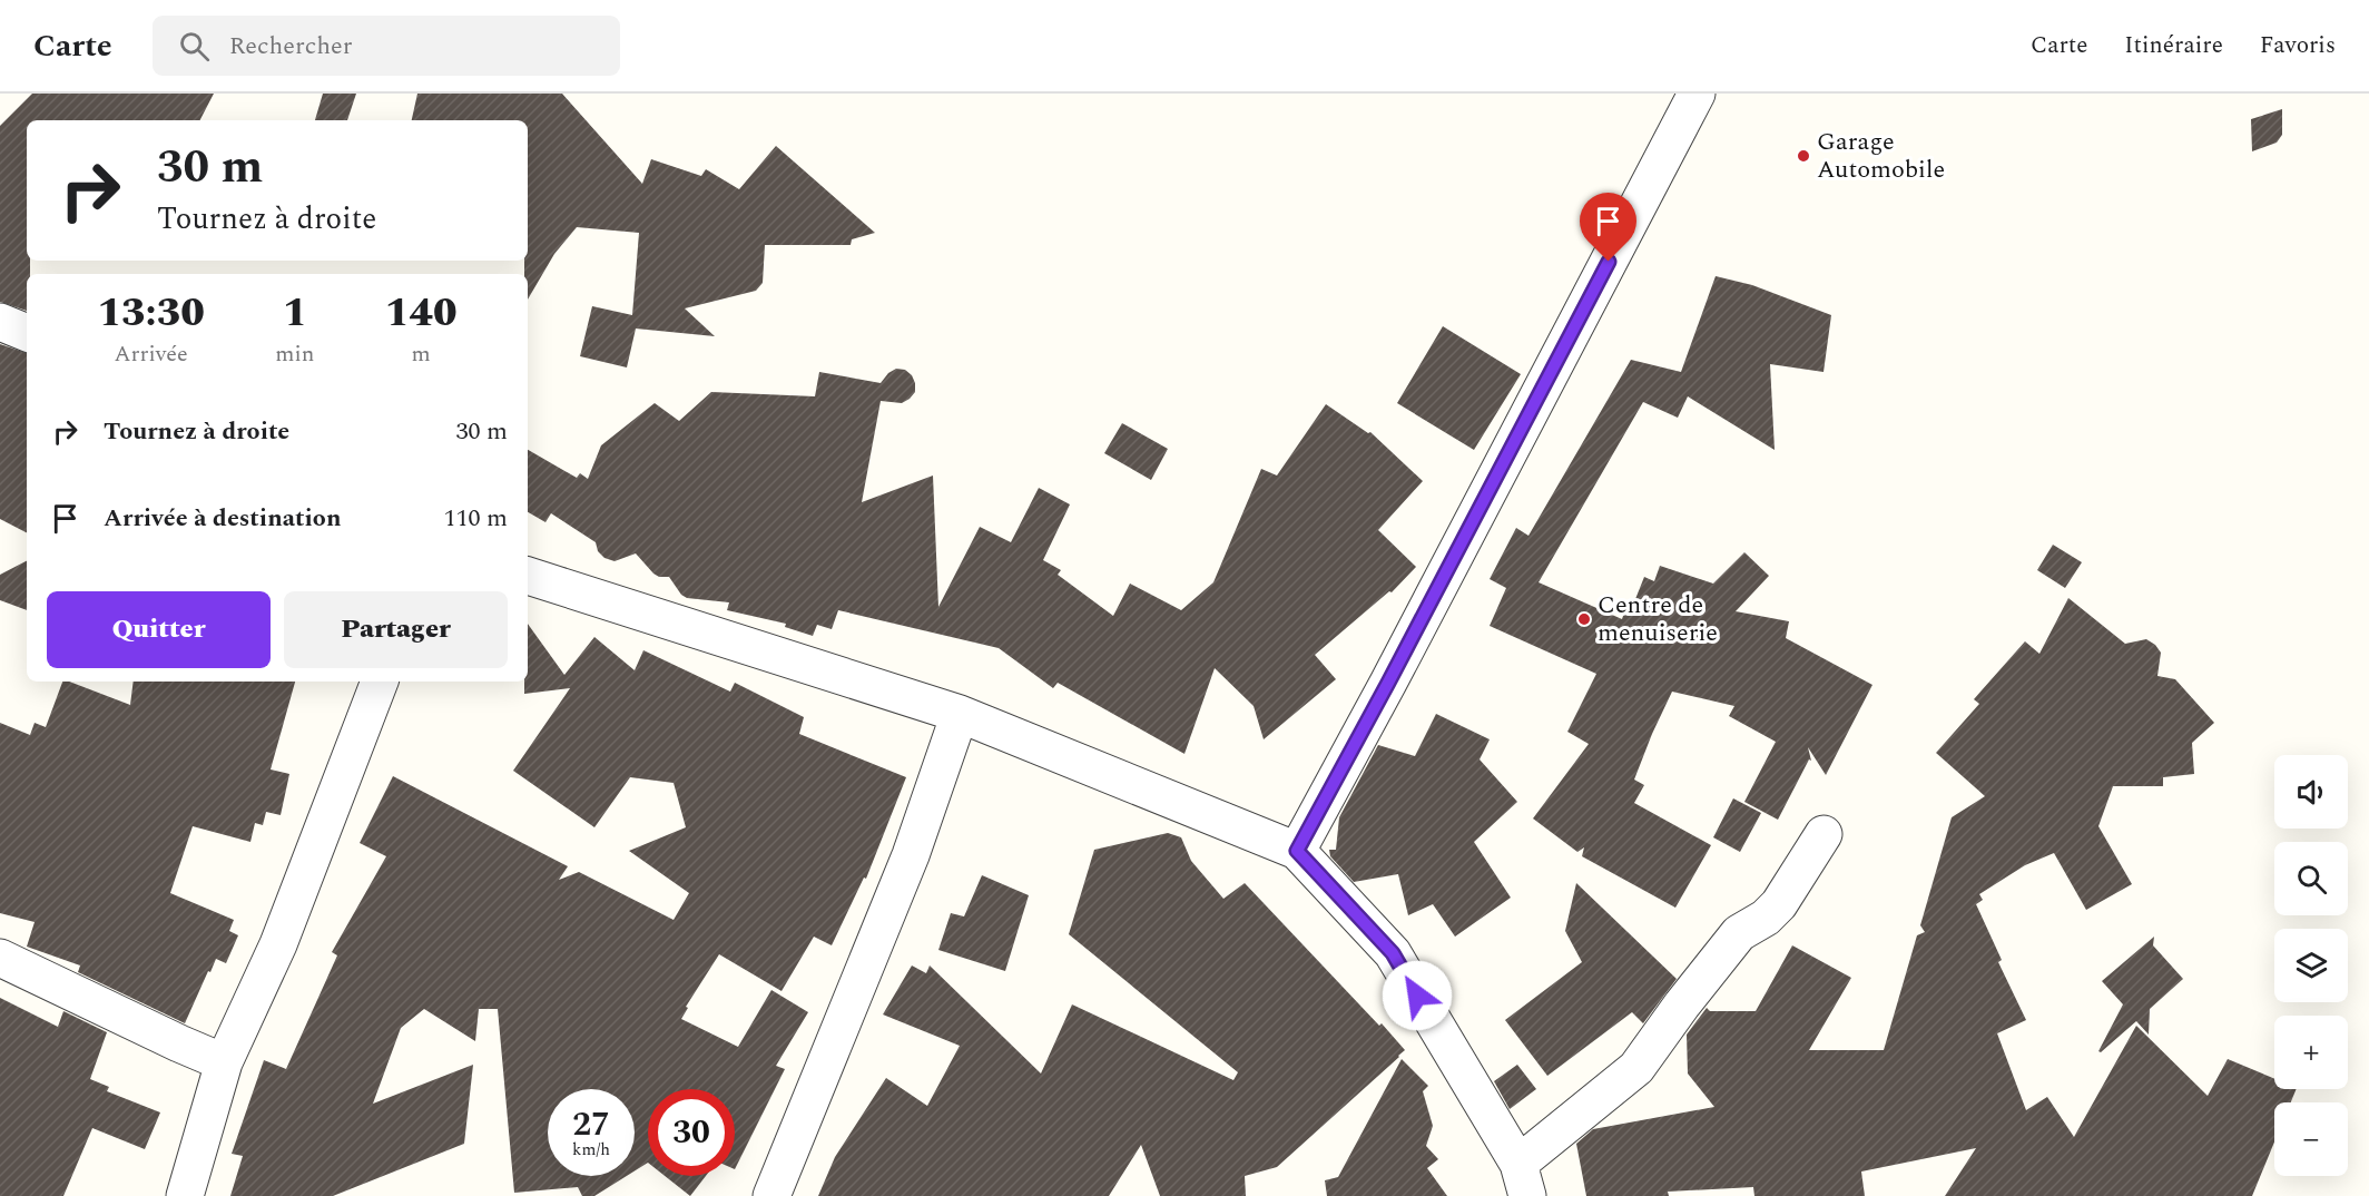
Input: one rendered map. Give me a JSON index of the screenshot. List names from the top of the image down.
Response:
{
  "places": ["Garage Automobile", "Centre de menuiserie"],
  "page": {
    "header": "Carte",
    "search": "Rechercher",
    "nav": ["Carte", "Itinéraire", "Favoris"],
    "turn": ["30 m", "Tournez à droite"],
    "eta": [
      "13:30",
      "Arrivée",
      "1",
      "min",
      "140",
      "m"
    ],
    "list": [
      {
        "name": "Tournez à droite",
        "value": "30 m"
      },
      {
        "name": "Arrivée à destination",
        "value": "110 m"
      }
    ],
    "buttons": ["Quitter", "Partager"],
    "map_buttons": ["+", "−"],
    "speed": "27 km/h",
    "limit": "30"
  }
}
